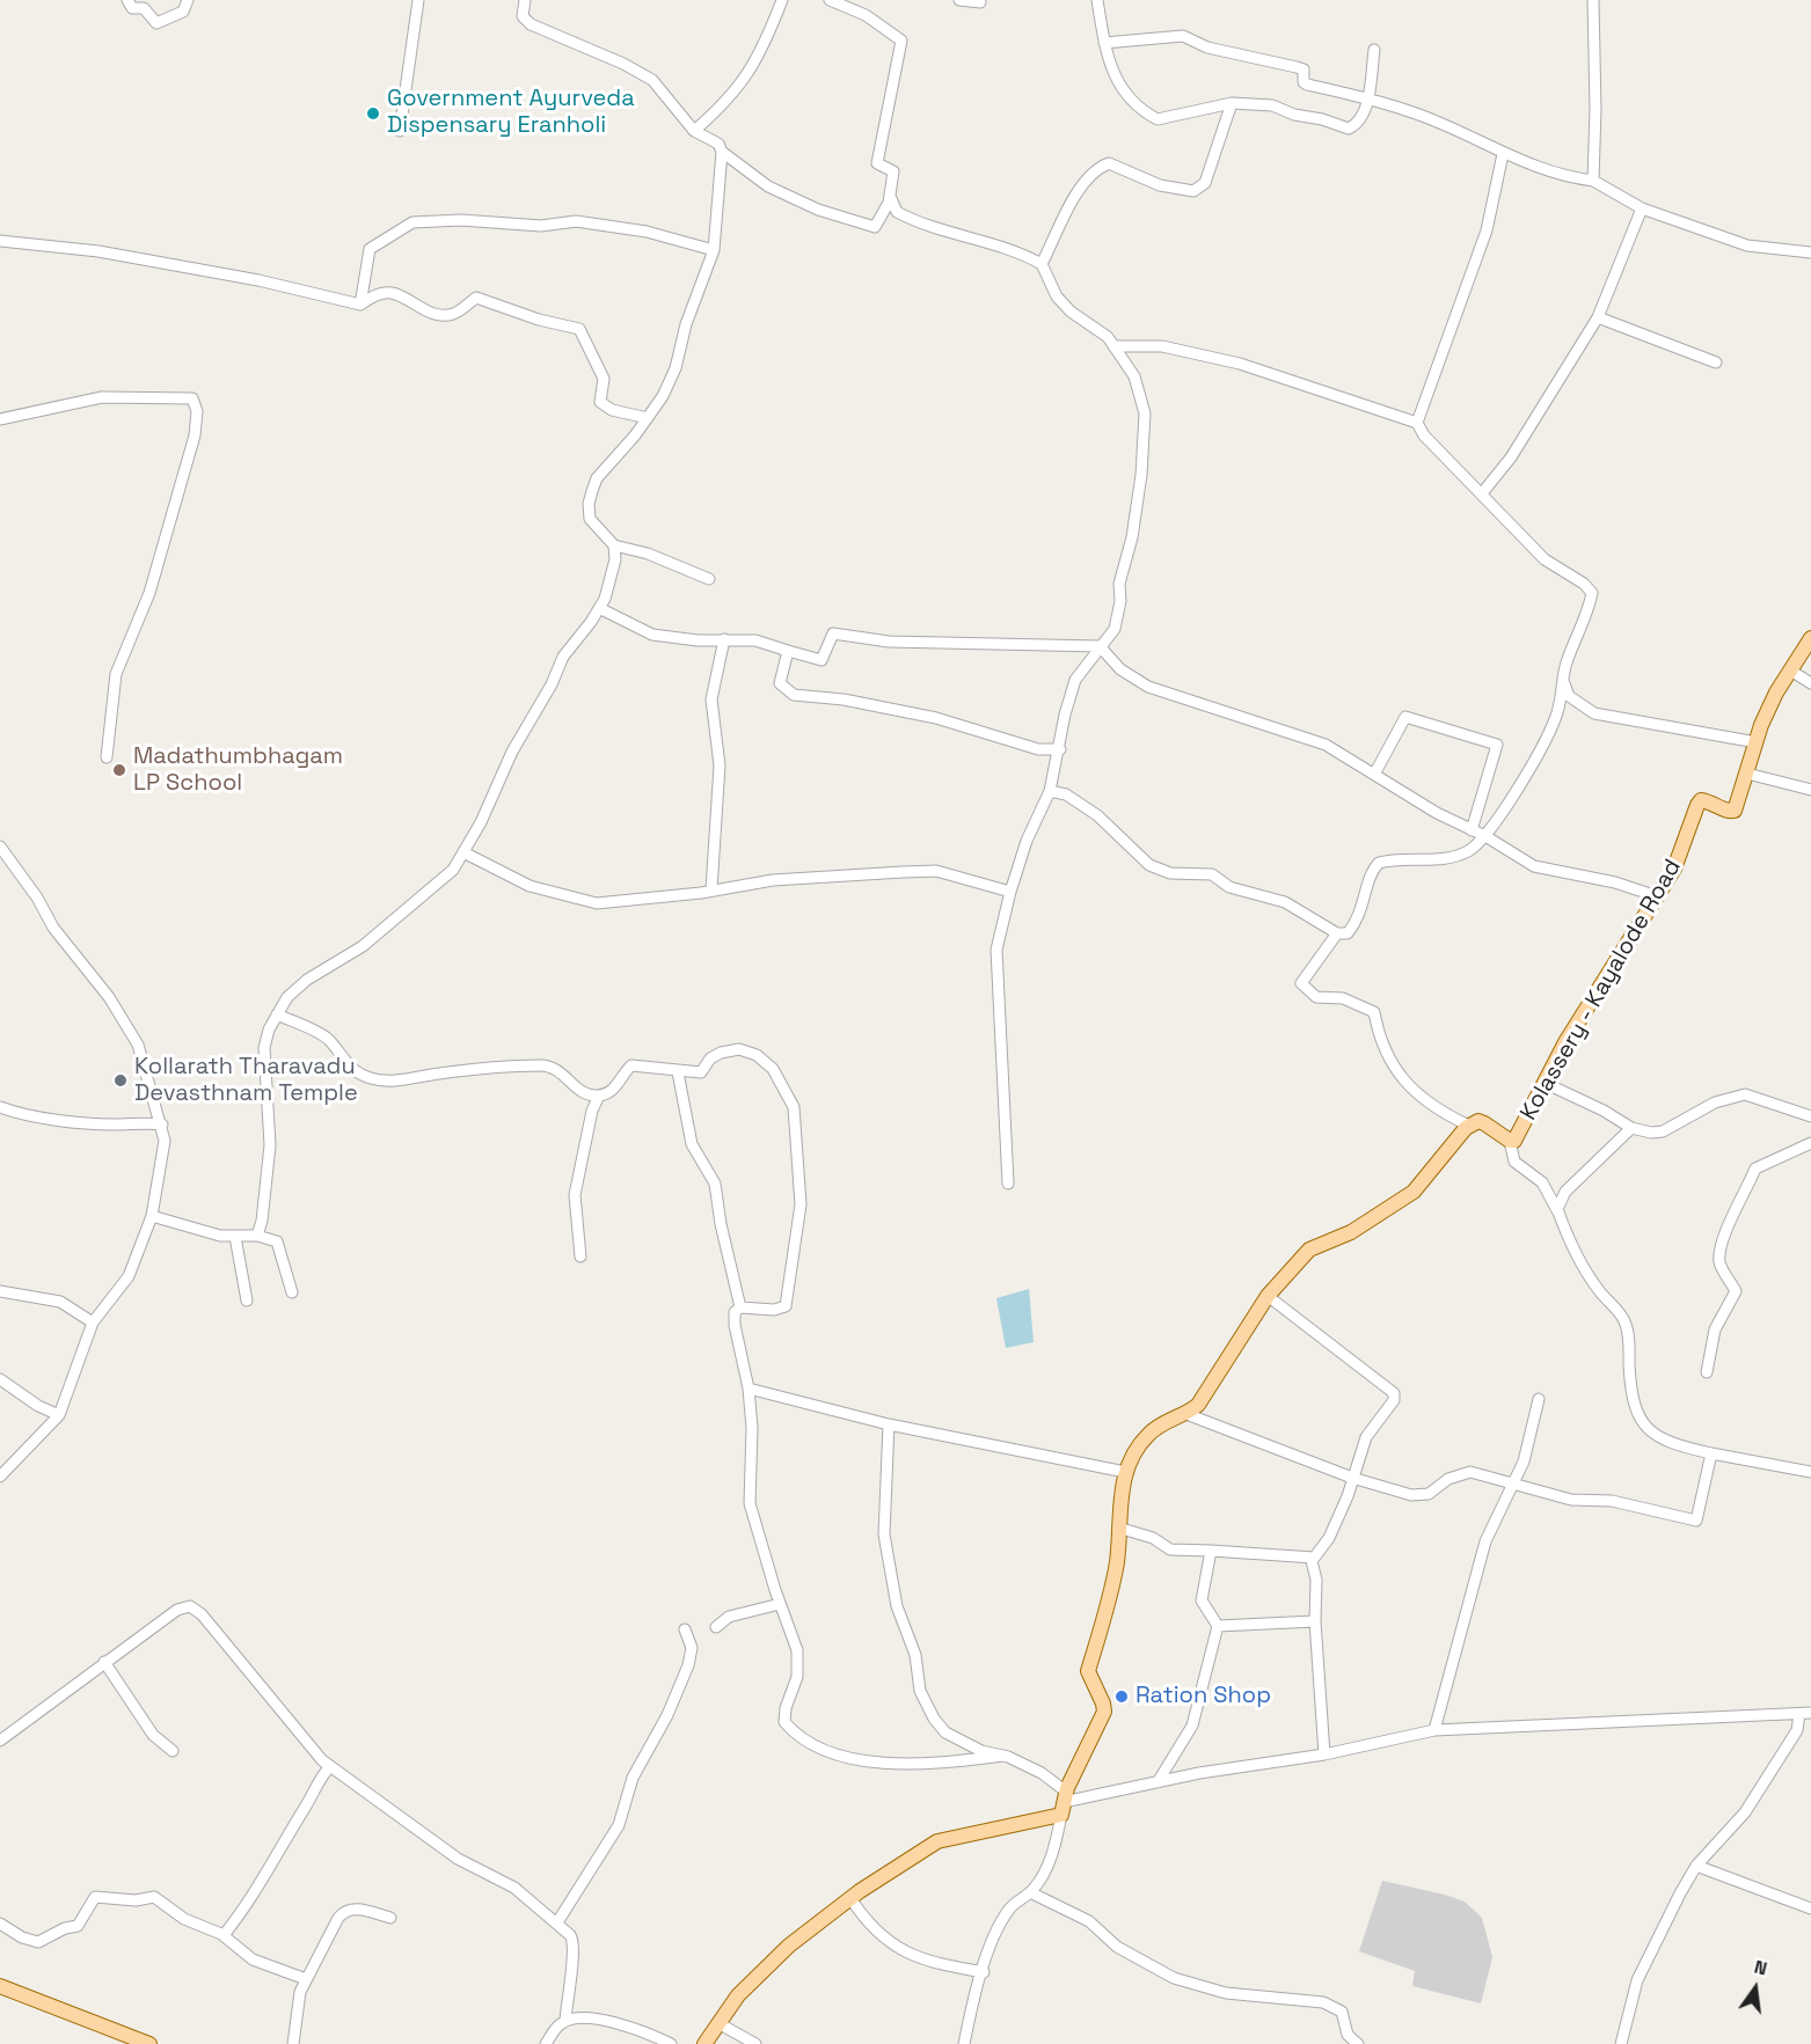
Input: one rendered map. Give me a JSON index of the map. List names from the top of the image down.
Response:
{
  "streets": {
    "main road": ["Kolassery - Kayalode Road"]
  },
  "places": [
    "Government Ayurveda Dispensary Eranholi",
    "Madathumbhagam LP School",
    "Kollarath Tharavadu Devasthnam Temple",
    "Ration Shop"
  ],
  "north": "top"
}
